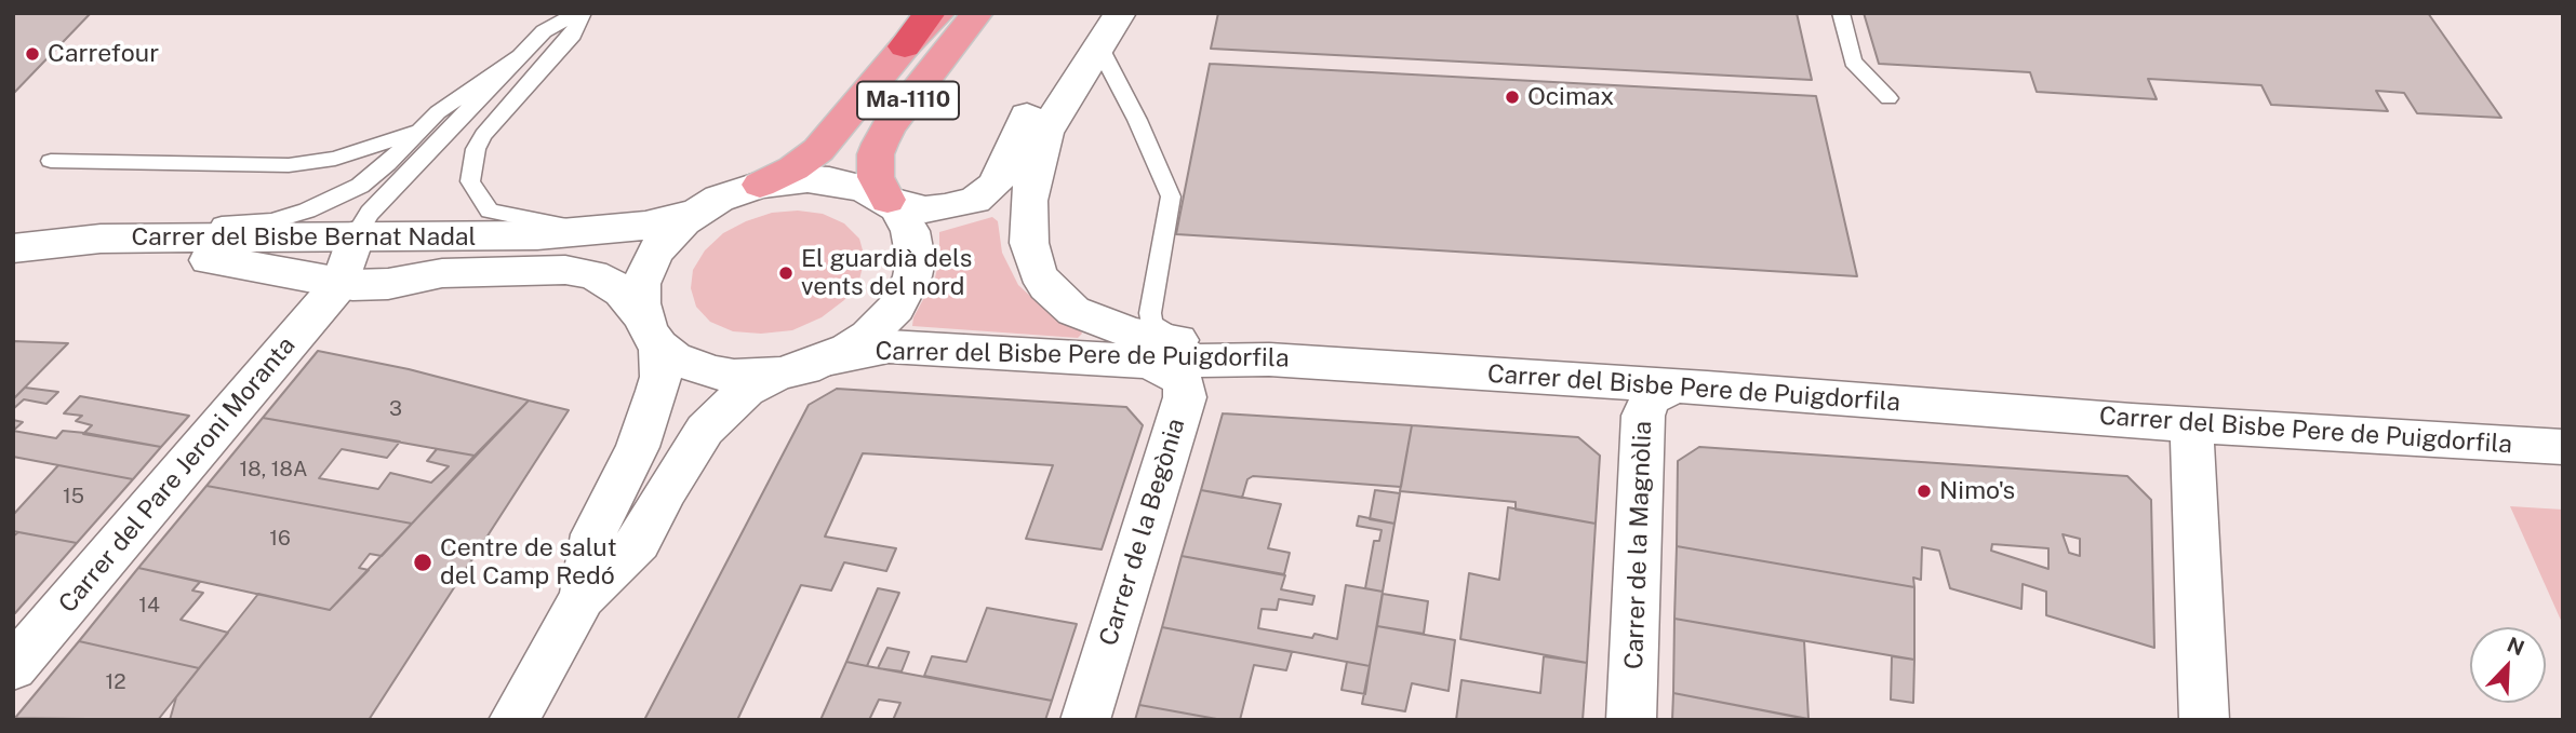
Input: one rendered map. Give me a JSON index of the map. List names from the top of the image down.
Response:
{
  "streets": {
    "main road": ["Ma-1110"],
    "street": [
      "Carrer del Bisbe Bernat Nadal",
      "Carrer del Bisbe Pere de Puigdorfila",
      "Carrer del Pare Jeroni Moranta",
      "Carrer de la Begònia",
      "Carrer de la Magnòlia"
    ]
  },
  "crossings": [
    ["Ma-1110", "Carrer del Bisbe Bernat Nadal"],
    ["Ma-1110", "Carrer del Bisbe Pere de Puigdorfila"],
    ["Carrer del Bisbe Bernat Nadal", "Carrer del Bisbe Pere de Puigdorfila"],
    ["Carrer del Bisbe Bernat Nadal", "Carrer del Pare Jeroni Moranta"],
    ["Carrer del Bisbe Pere de Puigdorfila", "Carrer de la Begònia"],
    ["Carrer del Bisbe Pere de Puigdorfila", "Carrer de la Magnòlia"]
  ],
  "places": [
    "Carrefour",
    "Ocimax",
    "El guardià dels vents del nord",
    "Nimo's",
    "Centre de salut del Camp Redó"
  ],
  "house_numbers": [
    "3",
    "18, 18A",
    "15",
    "16",
    "14",
    "12"
  ],
  "north": "top right"
}
